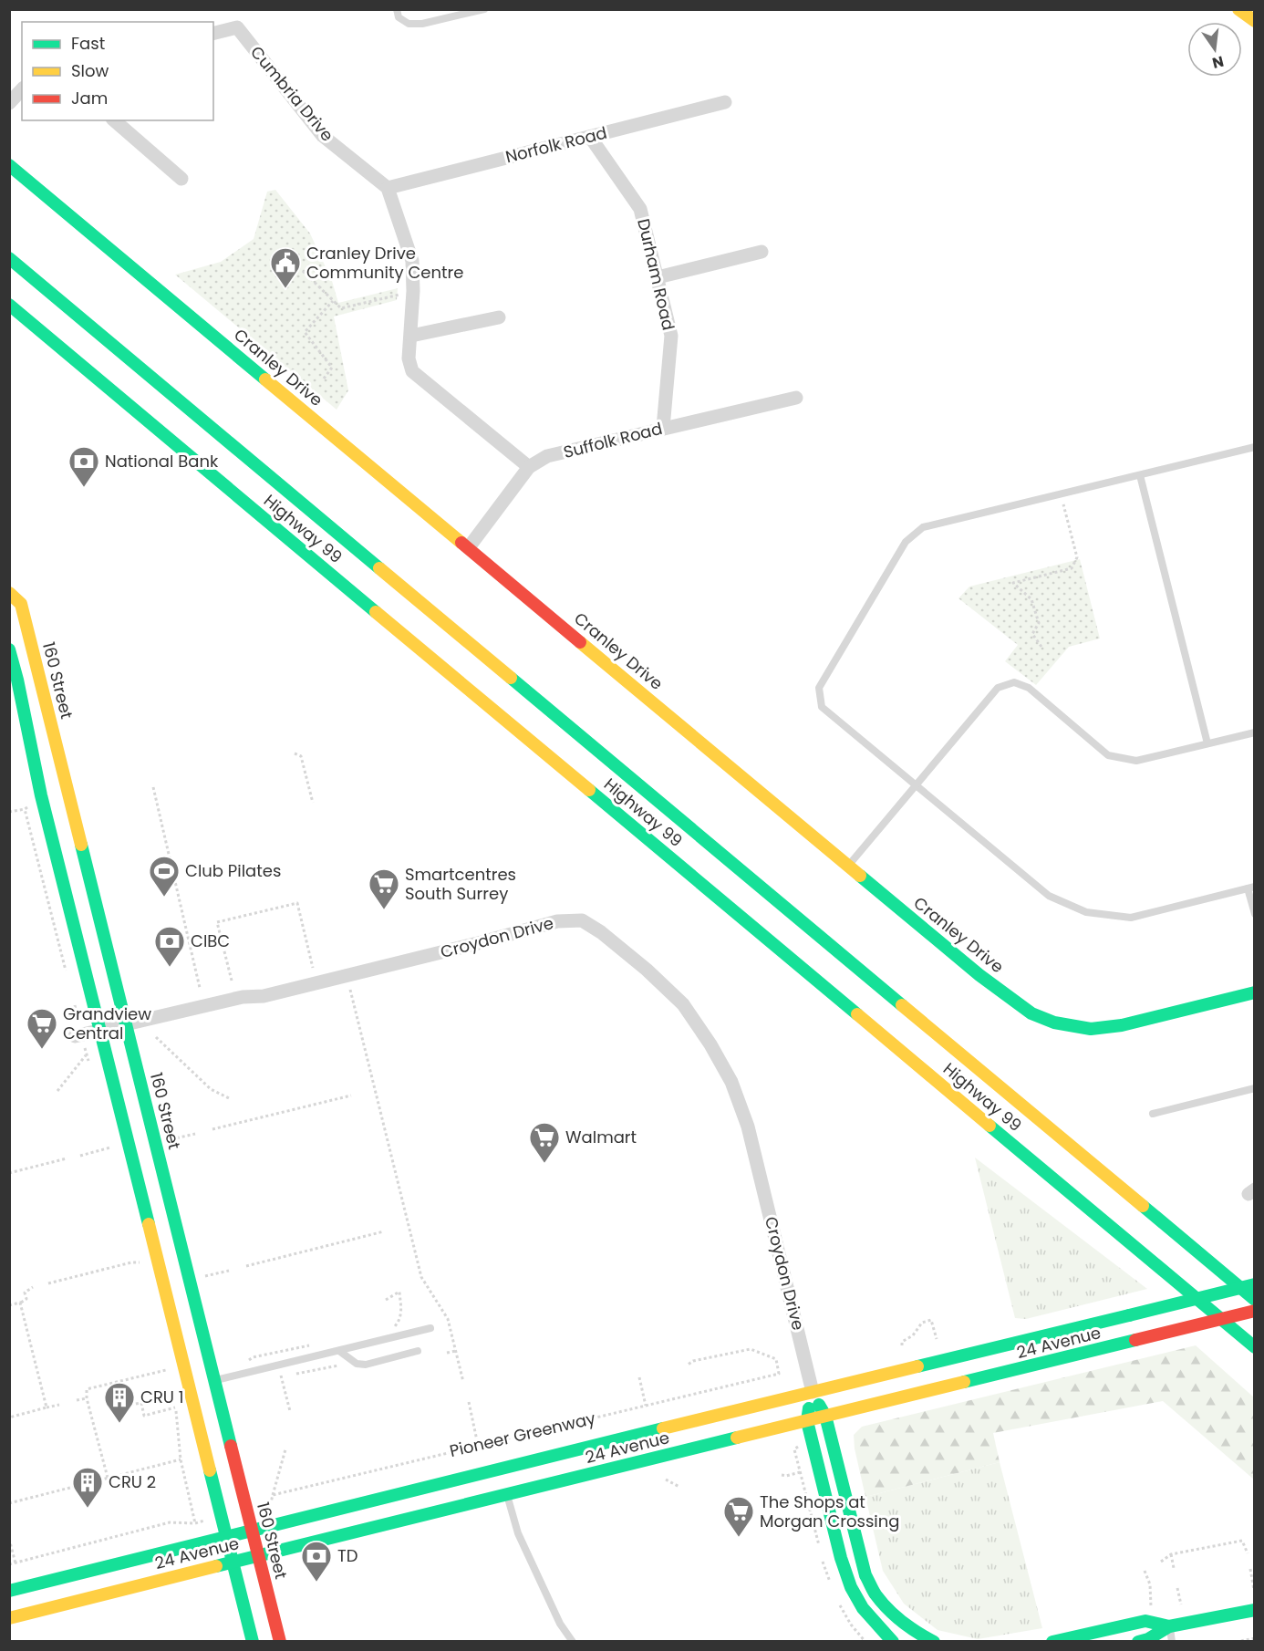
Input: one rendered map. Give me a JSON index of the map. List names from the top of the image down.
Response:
{
  "streets": {
    "main road": [
      "Cranley Drive",
      "Highway 99",
      "160 Street",
      "Croydon Drive",
      "24 Avenue"
    ],
    "street": [
      "Cumbria Drive",
      "Norfolk Road",
      "Durham Road",
      "Suffolk Road"
    ],
    "path": ["Pioneer Greenway"]
  },
  "crossings": [
    ["Cumbria Drive", "Norfolk Road"],
    ["Norfolk Road", "Durham Road"],
    ["Durham Road", "Suffolk Road"],
    ["Cranley Drive", "Suffolk Road"],
    ["160 Street", "Croydon Drive"],
    ["160 Street", "24 Avenue"],
    ["Croydon Drive", "24 Avenue"]
  ],
  "places": {
    "public building": ["Cranley Drive Community Centre"],
    "bank": ["National Bank", "CIBC", "TD"],
    "sports": ["Club Pilates"],
    "supermarket": [
      "Smartcentres South Surrey",
      "Grandview Central",
      "Walmart",
      "The Shops at Morgan Crossing"
    ],
    "building": ["CRU 1", "CRU 2"]
  },
  "legend": ["Fast", "Slow", "Jam"],
  "north": "bottom"
}
